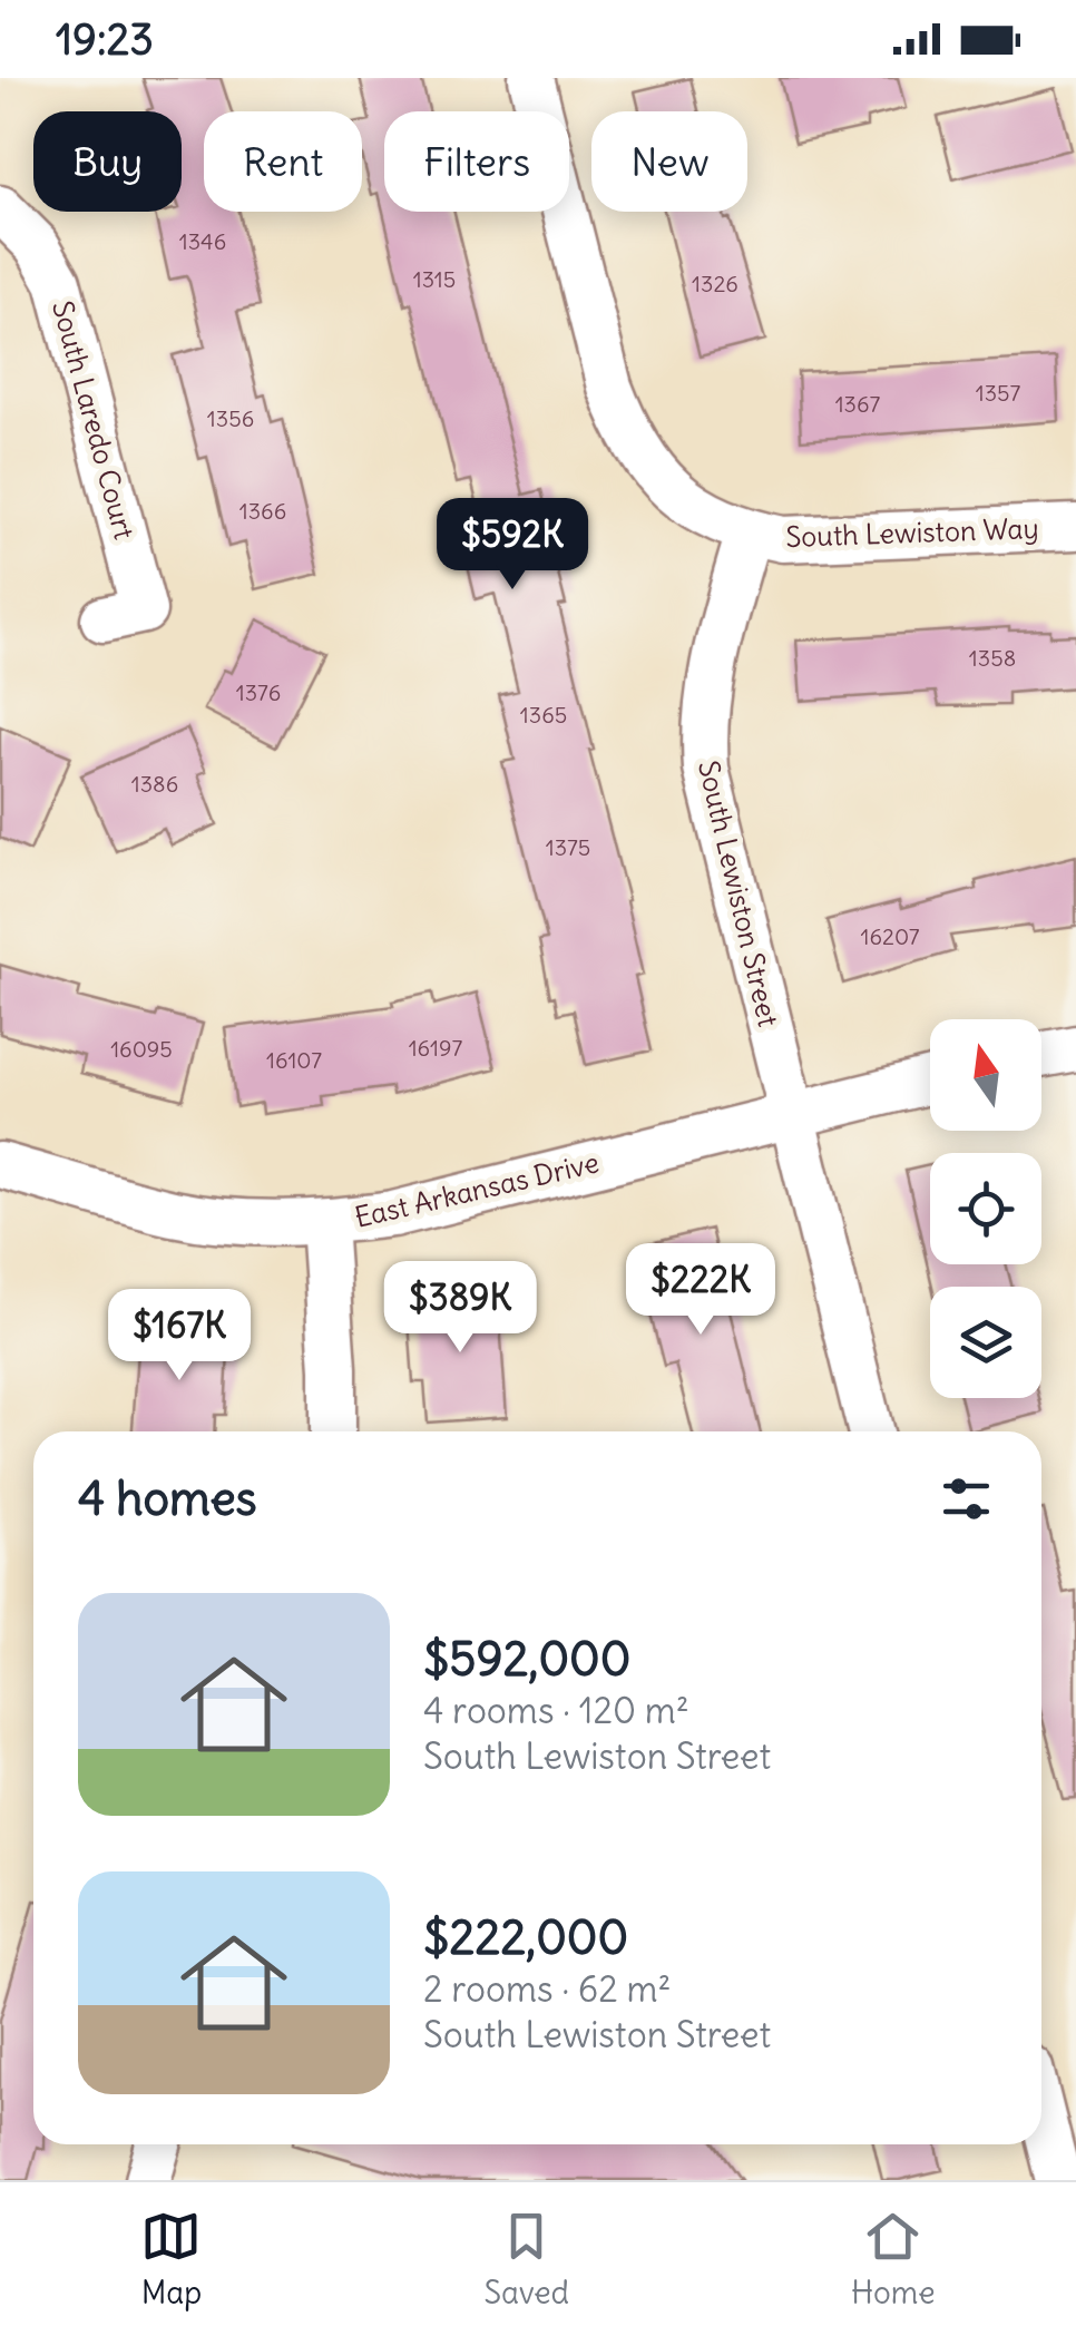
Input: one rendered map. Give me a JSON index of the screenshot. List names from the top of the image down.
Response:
{
  "streets": {
    "street": [
      "South Laredo Court",
      "South Lewiston Way",
      "South Lewiston Street",
      "East Arkansas Drive"
    ]
  },
  "crossings": [
    ["South Lewiston Way", "South Lewiston Street"],
    ["South Lewiston Street", "East Arkansas Drive"]
  ],
  "house_numbers": [
    "1346",
    "1315",
    "1326",
    "1357",
    "1367",
    "1356",
    "1366",
    "1358",
    "1376",
    "1365",
    "1386",
    "1375",
    "16207",
    "16197",
    "16095",
    "16107"
  ],
  "north": "top",
  "page": {
    "status": "19:23",
    "chip": [
      "Buy",
      "Rent",
      "Filters",
      "New"
    ],
    "price": [
      "$592K",
      "$222K",
      "$389K",
      "$167K"
    ],
    "heading": "4 homes",
    "list": [
      {
        "name": "$592,000",
        "note": "4 rooms · 120 m² · South Lewiston Street"
      },
      {
        "name": "$222,000",
        "note": "2 rooms · 62 m² · South Lewiston Street"
      }
    ],
    "tabs": ["Map", "Saved", "Home"]
  }
}
